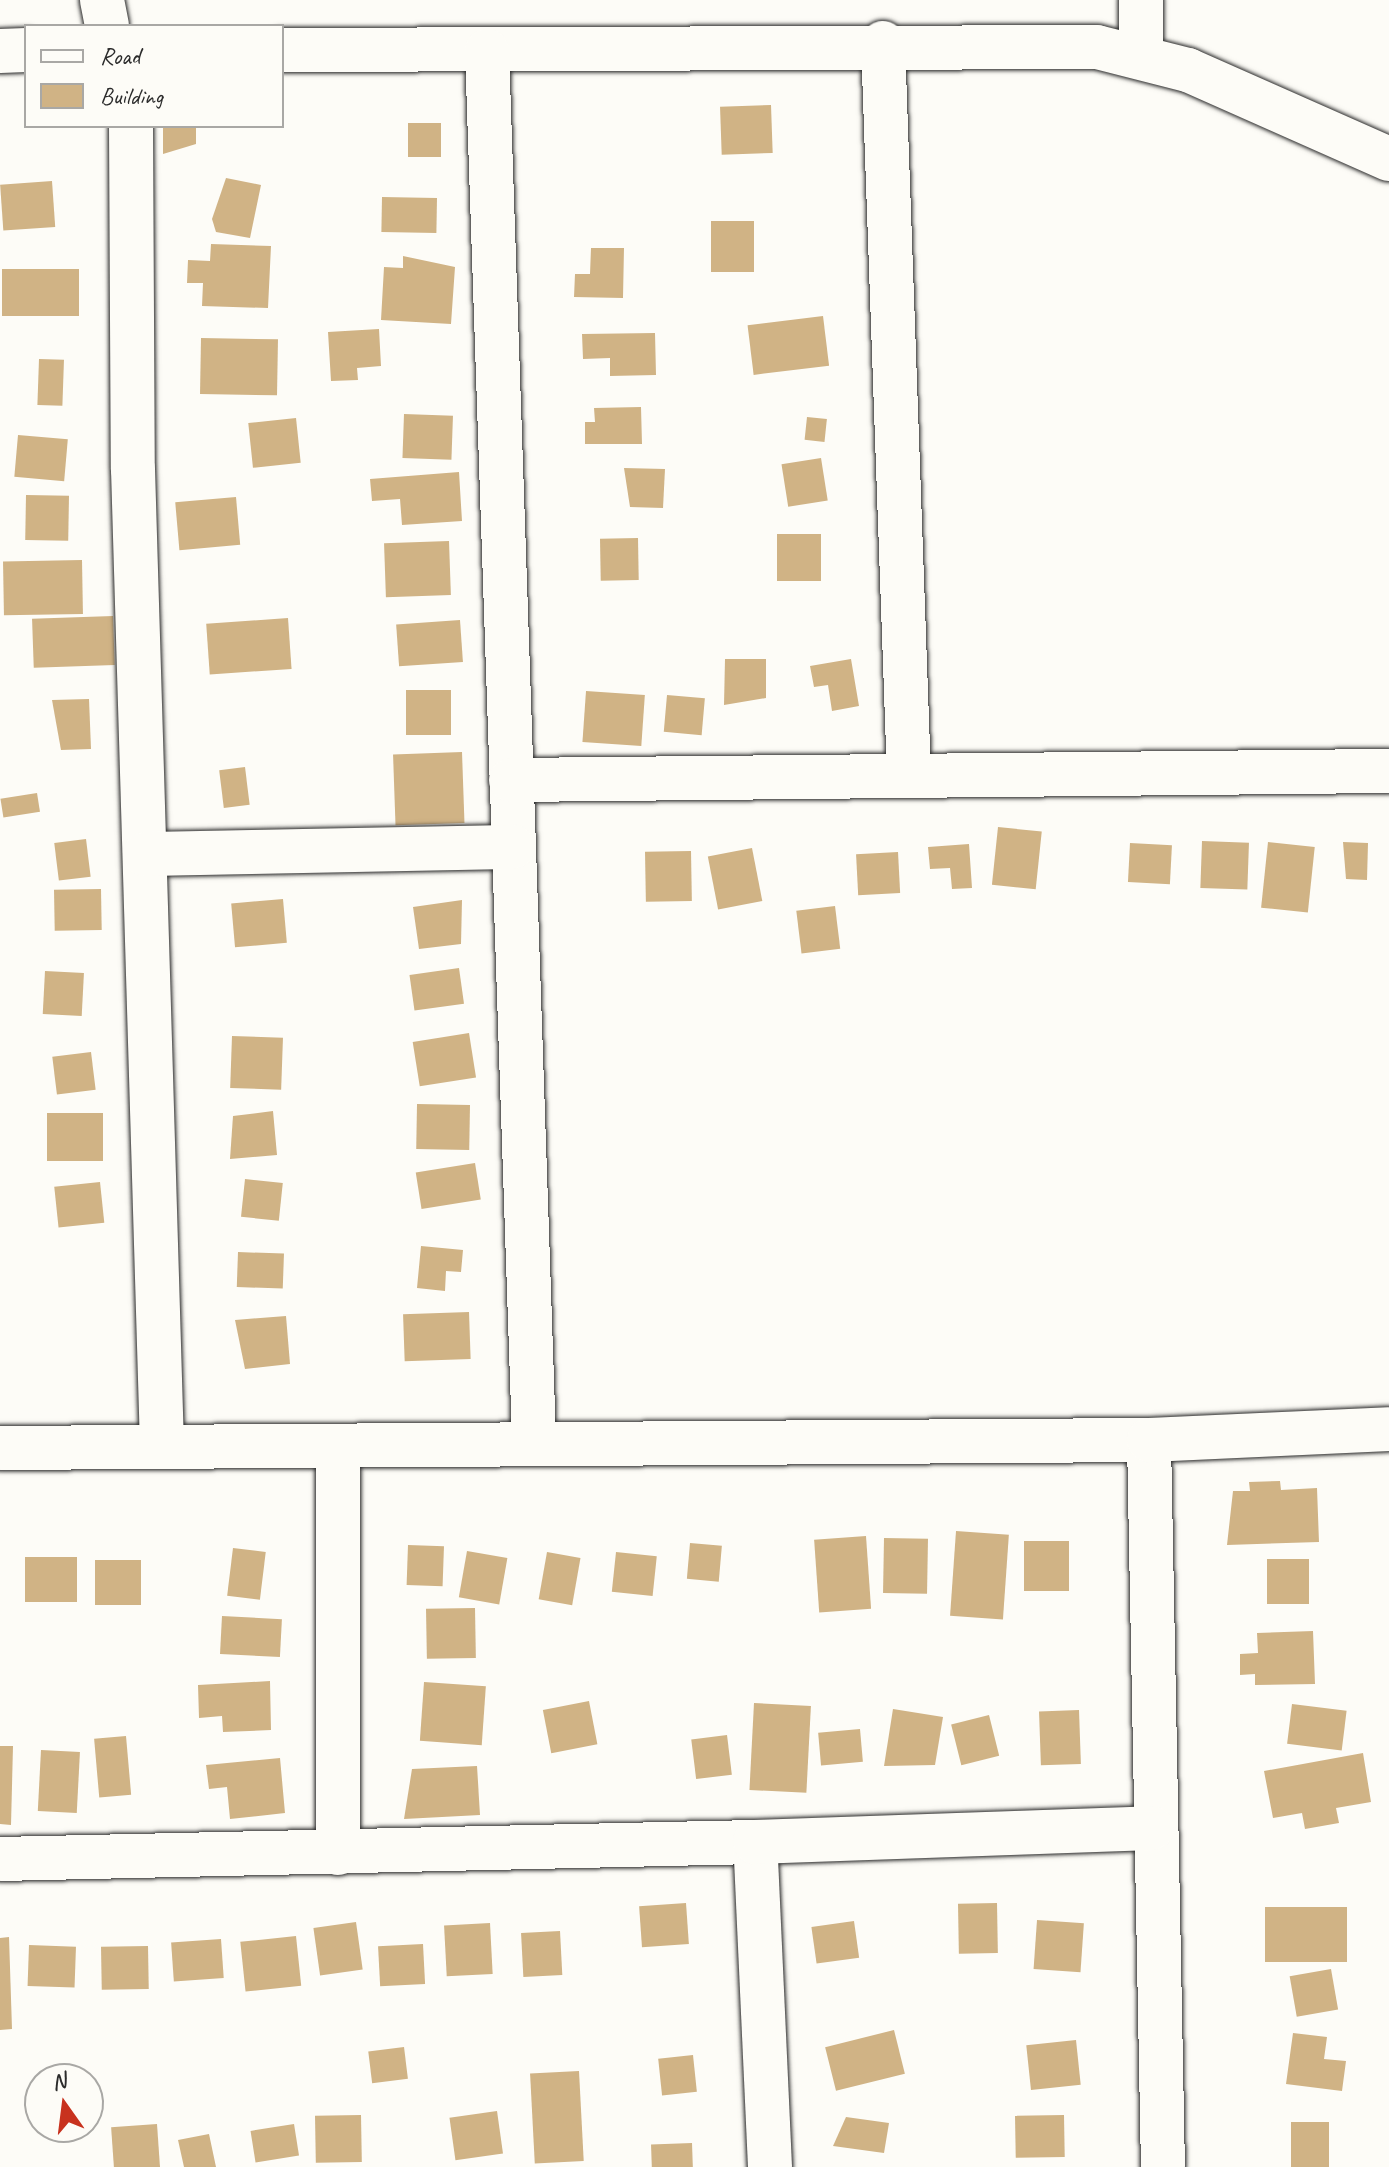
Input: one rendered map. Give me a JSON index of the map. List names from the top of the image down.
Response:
{
  "legend": ["Road", "Building"],
  "north": "top"
}
